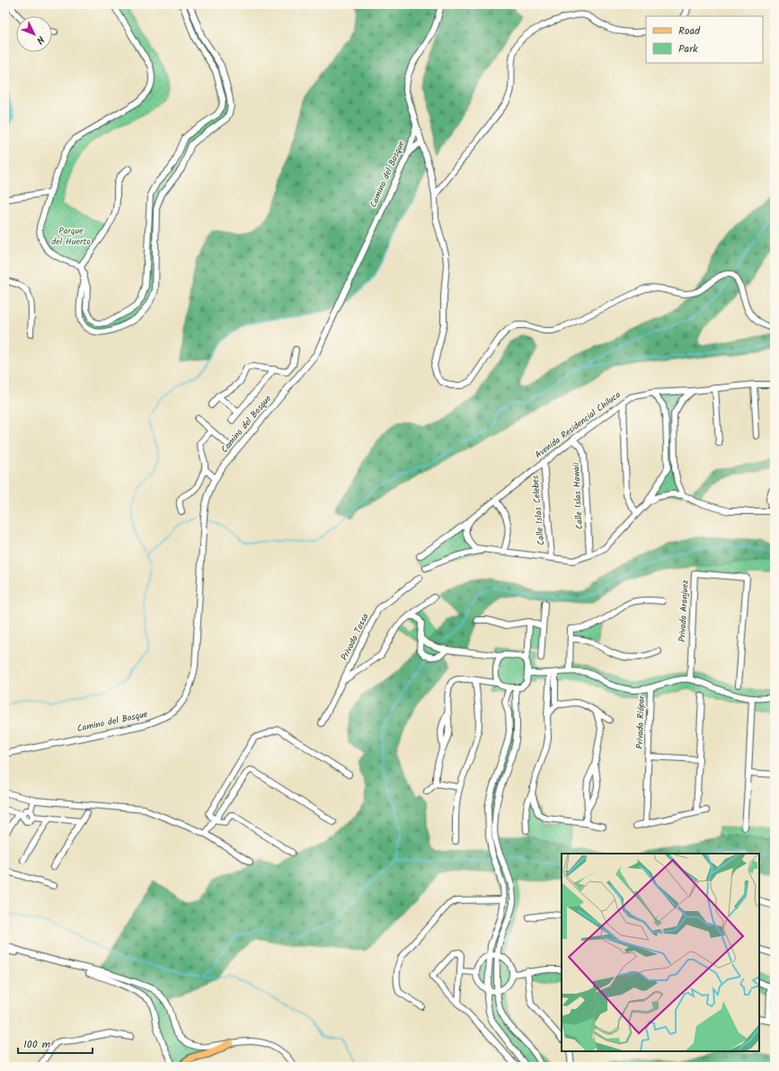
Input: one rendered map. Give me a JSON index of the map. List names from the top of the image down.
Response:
{
  "streets": {
    "street": [
      "Camino del Bosque",
      "Avenida Residencial Chiluca",
      "Calle Islas Hawaii",
      "Calle Islas Celebes",
      "Privada Aranjuez",
      "Privada Tossa",
      "Privada Riópar"
    ]
  },
  "crossings": [
    ["Avenida Residencial Chiluca", "Calle Islas Hawaii"],
    ["Avenida Residencial Chiluca", "Calle Islas Celebes"]
  ],
  "parks": ["Parque del Huerto"],
  "legend": ["Road", "Park"],
  "scale_bar": "100 m",
  "north": "bottom right"
}
